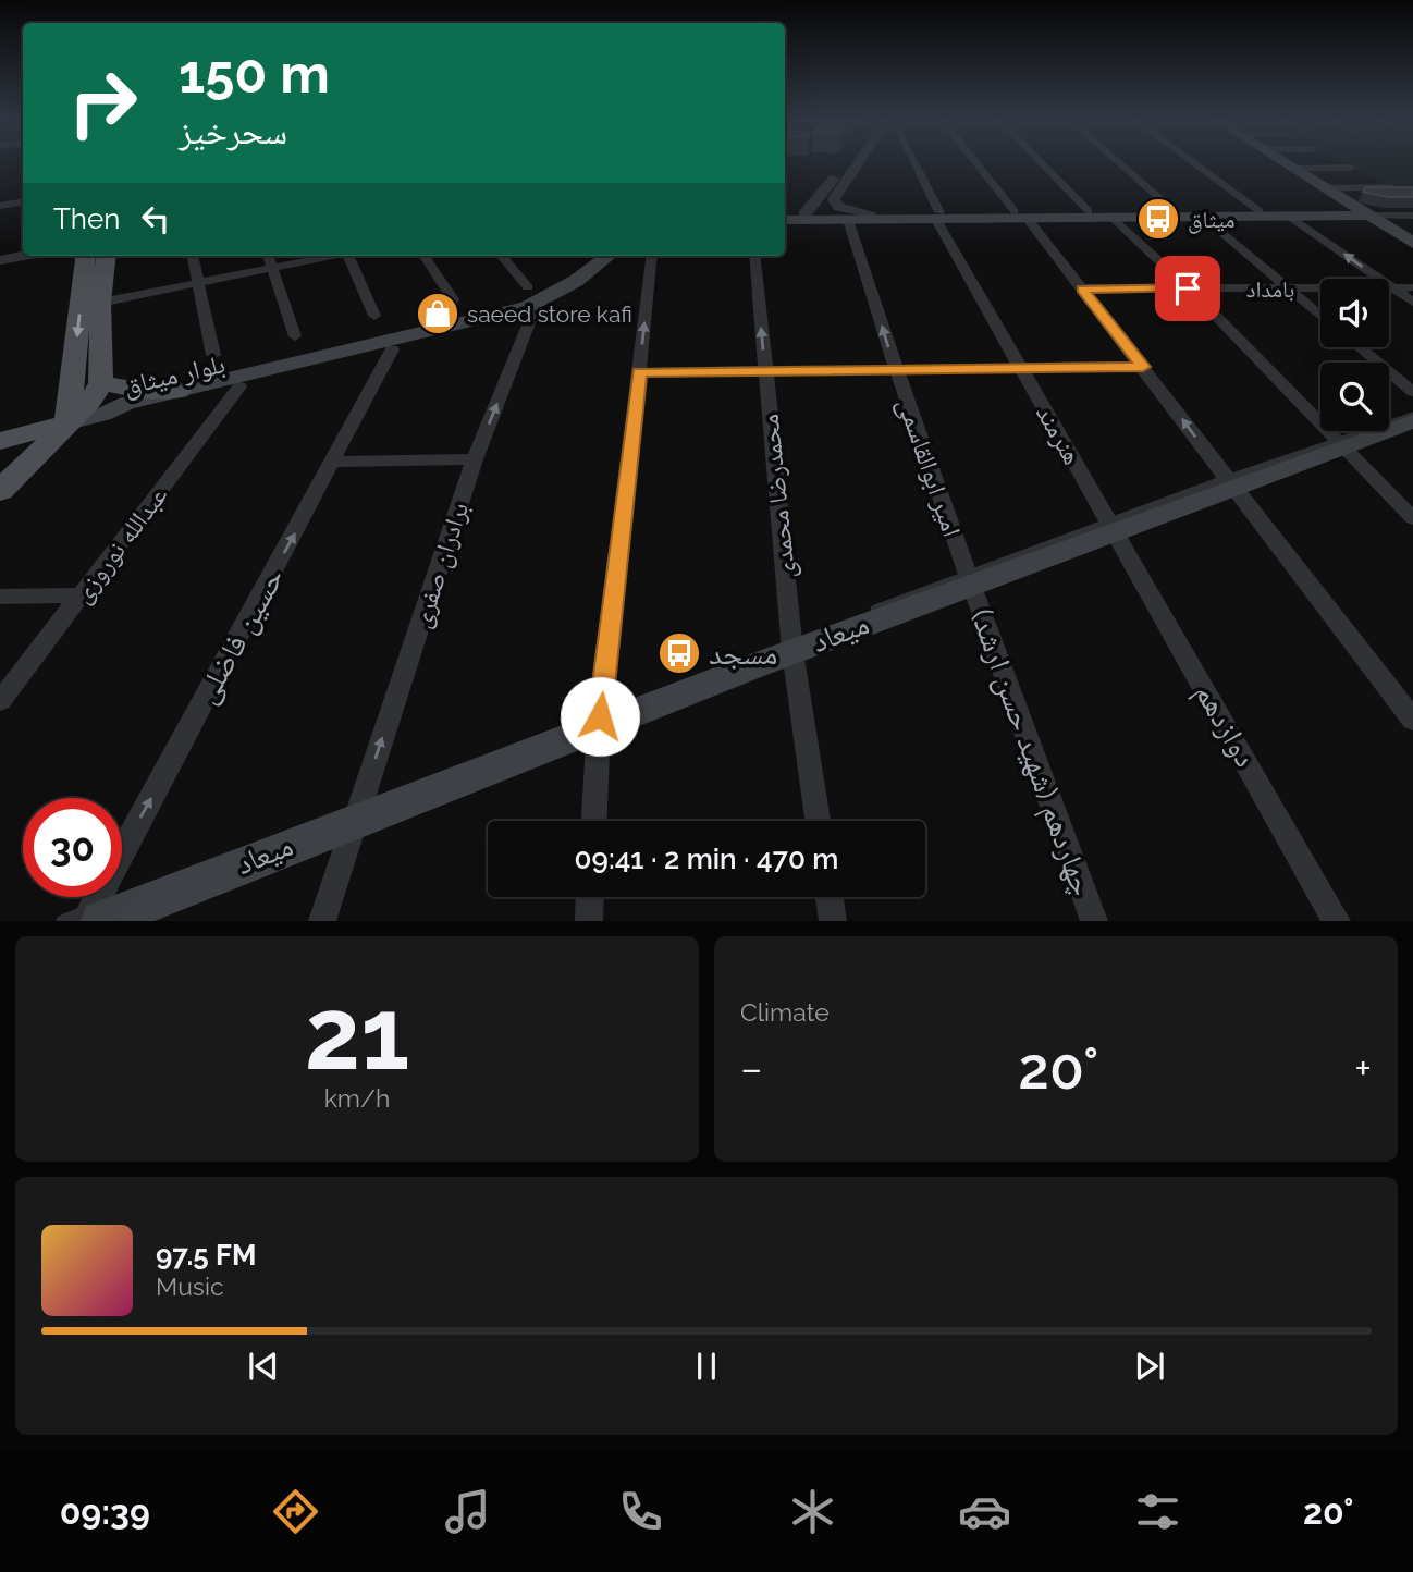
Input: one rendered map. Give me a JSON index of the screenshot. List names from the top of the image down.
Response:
{
  "streets": {
    "main road": ["بلوار میثاق", "میعاد"],
    "street": [
      "بامداد",
      "هنرمند",
      "امیر ابوالقاسمی",
      "محمدرضا محمدی",
      "عبدالله نوروزی",
      "برادران صفری",
      "حسین فاضلی",
      "دوازدهم",
      "چهاردهم (شهید حسن ارشد)"
    ]
  },
  "crossings": [
    ["بلوار میثاق", "عبدالله نوروزی"],
    ["بلوار میثاق", "برادران صفری"],
    ["بلوار میثاق", "حسین فاضلی"],
    ["هنرمند", "میعاد"],
    ["هنرمند", "دوازدهم"],
    ["امیر ابوالقاسمی", "میعاد"],
    ["امیر ابوالقاسمی", "چهاردهم (شهید حسن ارشد)"],
    ["محمدرضا محمدی", "میعاد"],
    ["برادران صفری", "میعاد"],
    ["میعاد", "حسین فاضلی"],
    ["میعاد", "دوازدهم"],
    ["میعاد", "چهاردهم (شهید حسن ارشد)"]
  ],
  "one_way": ["امیر ابوالقاسمی", "برادران صفری", "حسین فاضلی"],
  "places": {
    "bus stop": ["میثاق", "مسجد"],
    "shop": ["saeed store kafi"]
  },
  "page": {
    "turn": ["150 m", "سحرخیز"],
    "then": "Then",
    "limit": "30",
    "trip": "09:41 · 2 min · 470 m",
    "tile": [
      ["21", "km/h"],
      "Climate"
    ],
    "heat": ["−", "20°", "+"],
    "song": ["97.5 FM", "Music"],
    "tabs": ["09:39", "20°"]
  }
}
